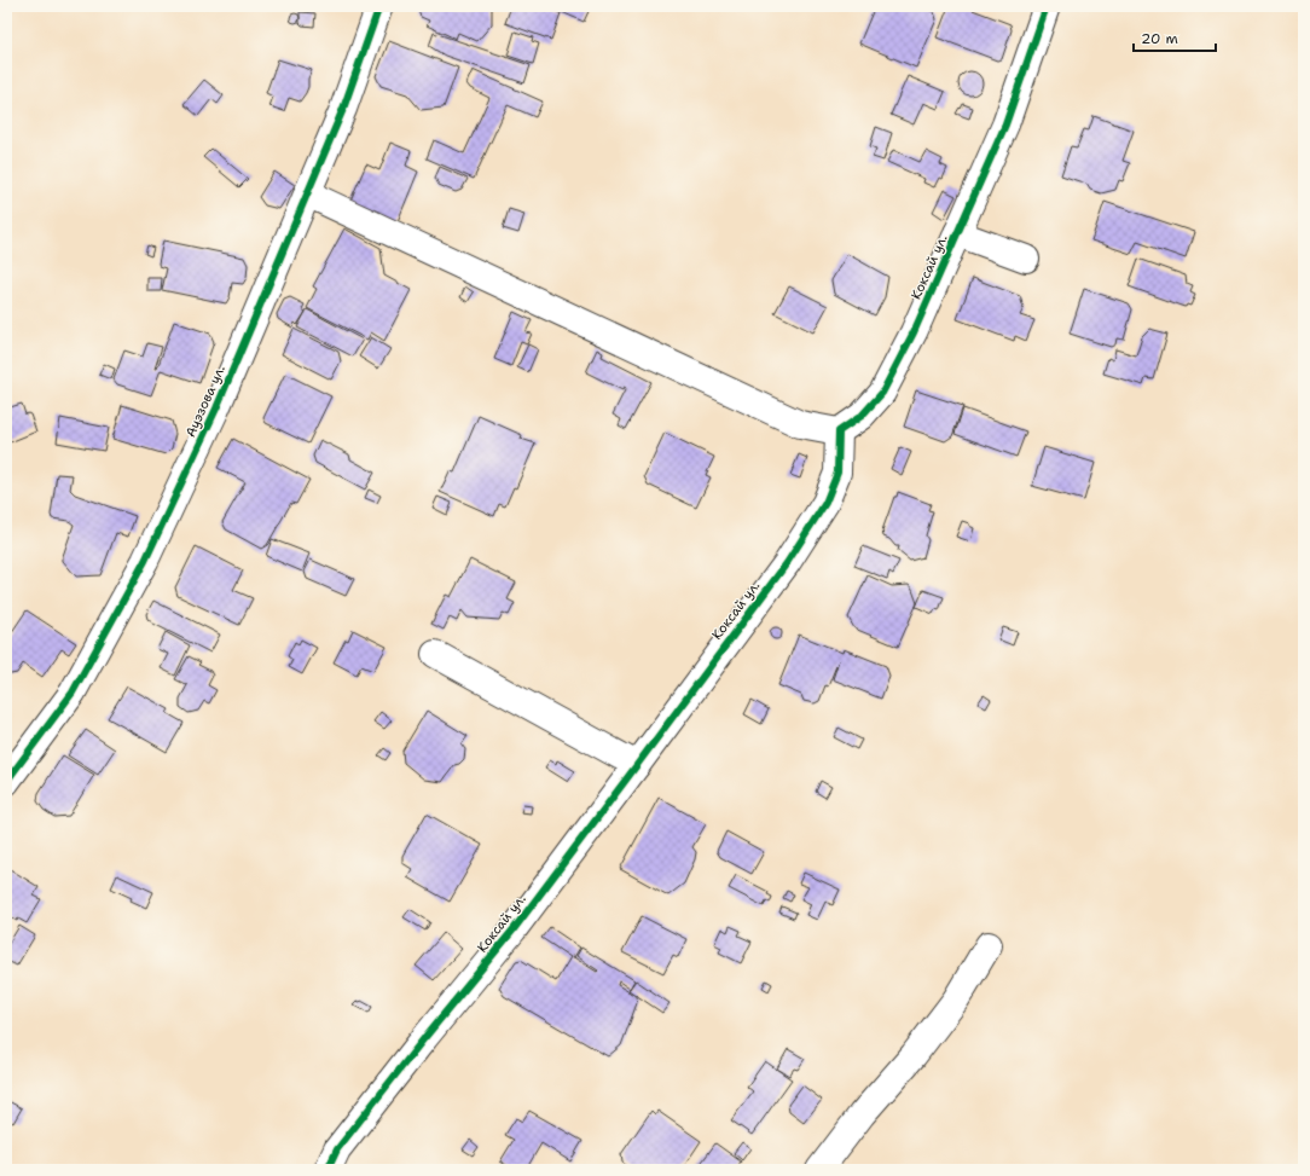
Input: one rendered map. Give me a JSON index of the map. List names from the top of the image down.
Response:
{
  "streets": {
    "street": ["Коксай ул.", "Ауэзова ул."]
  },
  "scale_bar": "20 m"
}
